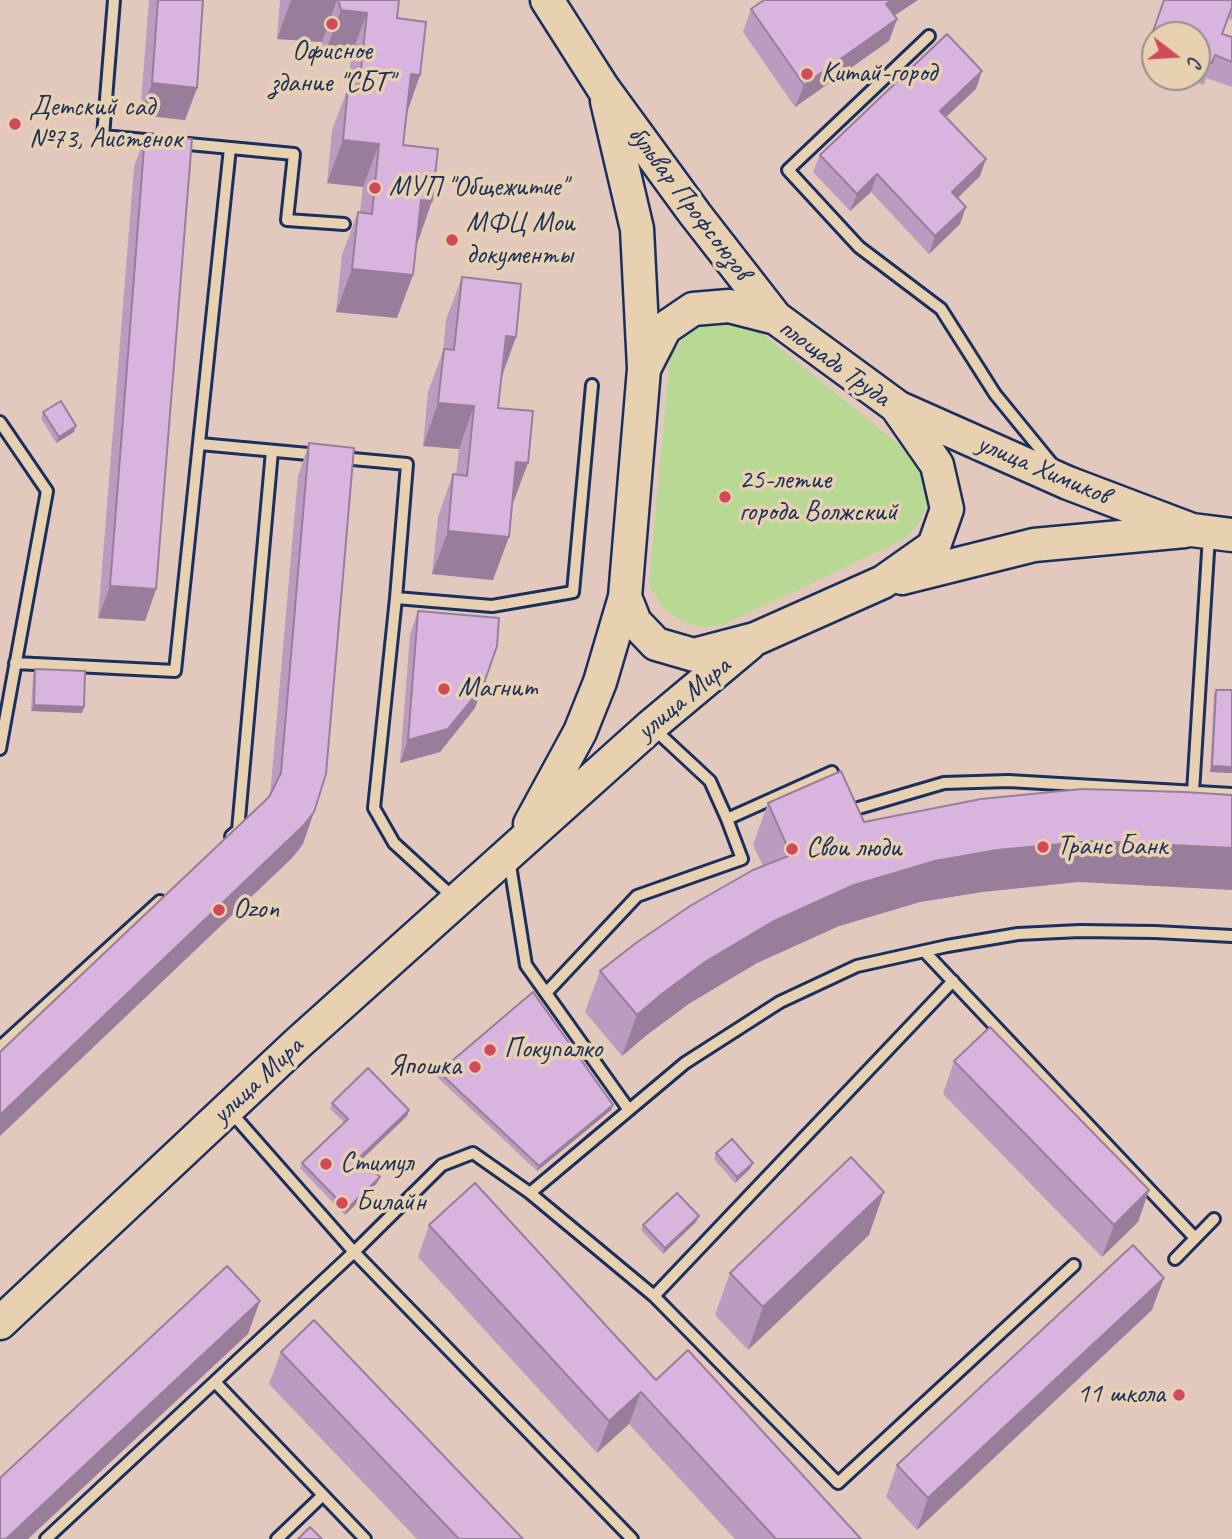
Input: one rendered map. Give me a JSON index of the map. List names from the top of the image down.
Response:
{
  "streets": {
    "street": [
      "бульвар Профсоюзов",
      "площадь Труда",
      "улица Химиков",
      "улица Мира"
    ]
  },
  "crossings": [
    ["бульвар Профсоюзов", "площадь Труда"],
    ["площадь Труда", "улица Химиков"],
    ["площадь Труда", "улица Мира"]
  ],
  "places": [
    "Офисное здание \"СБТ\"",
    "Китай-город",
    "Детский сад №73, Аистенок",
    "МУП \"Общежитие\"",
    "МФЦ Мои документы",
    "25-летие города Волжский",
    "Магнит",
    "Транс Банк",
    "Свои люди",
    "Ozon",
    "Покупалко",
    "Япошка",
    "Стимул",
    "Билайн",
    "11 школа"
  ],
  "north": "right"
}
